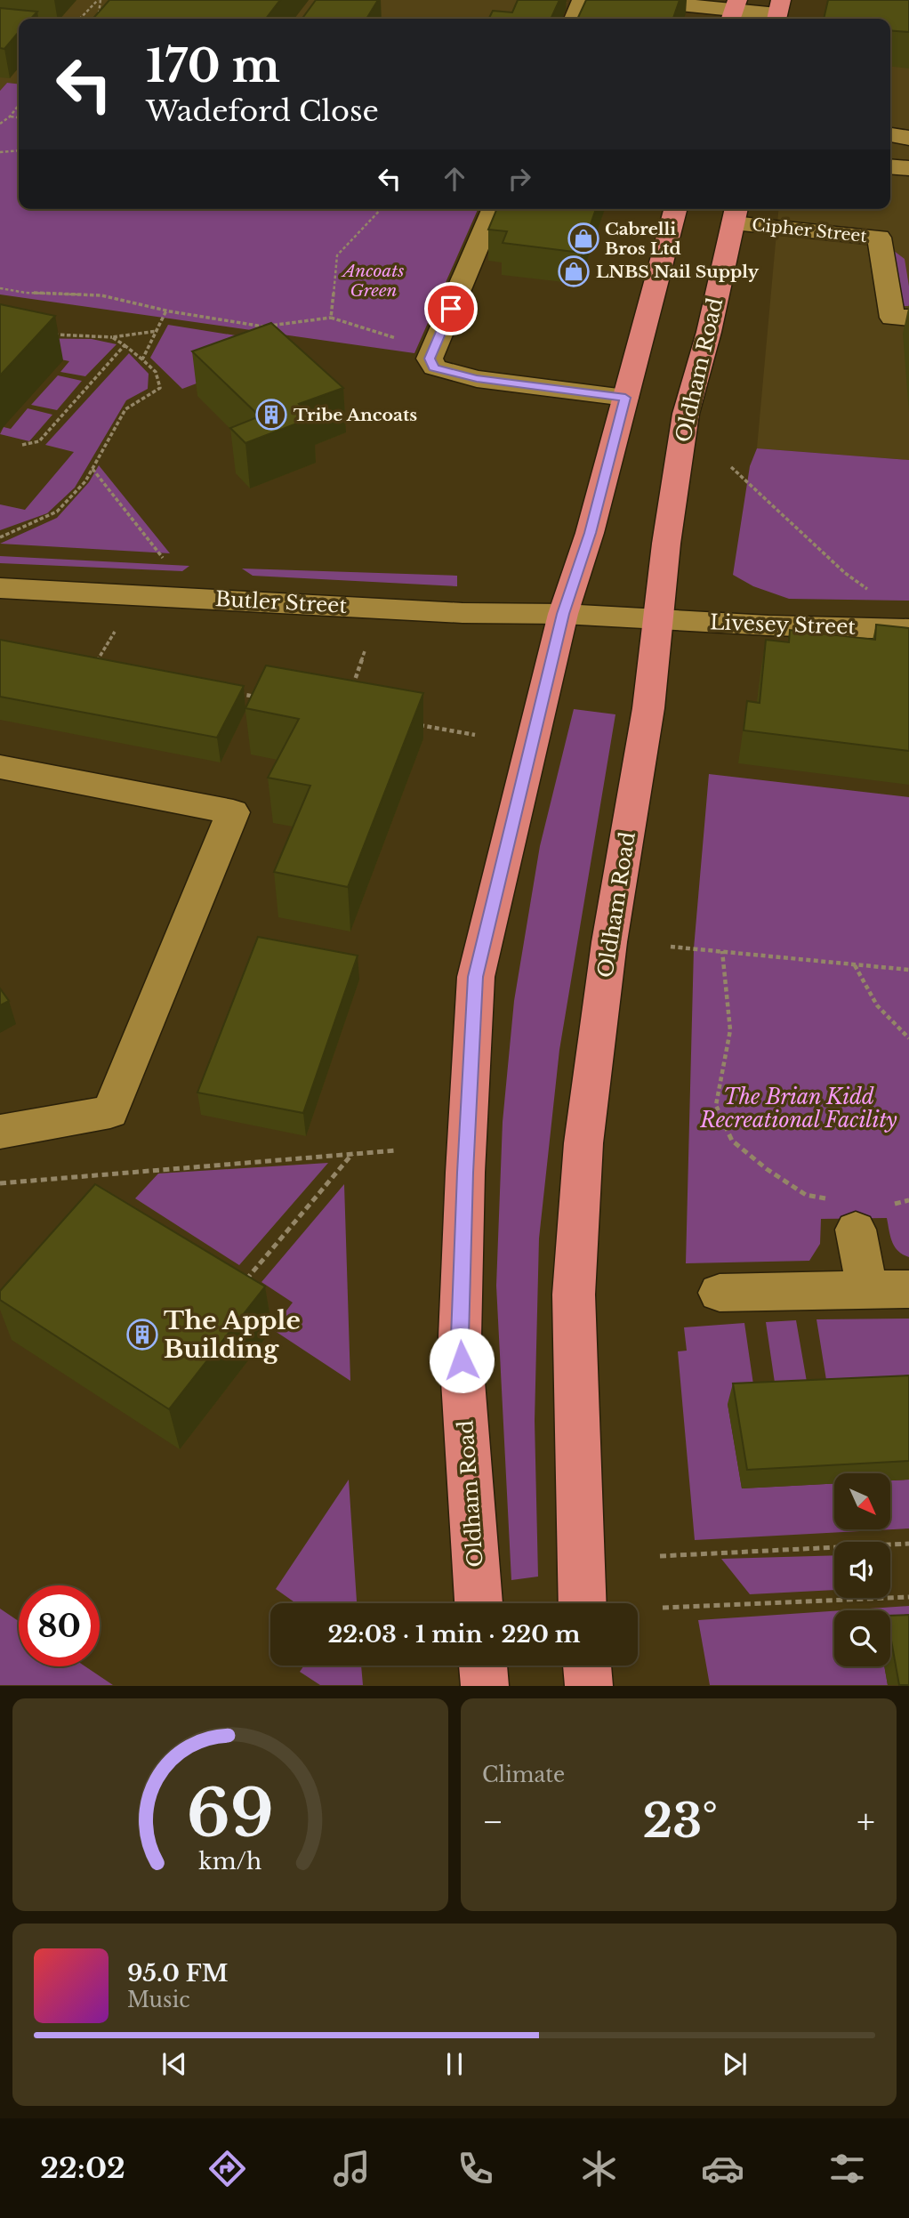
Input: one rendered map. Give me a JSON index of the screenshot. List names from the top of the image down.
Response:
{
  "streets": {
    "highway": ["Oldham Road"],
    "street": ["Cipher Street", "Butler Street", "Livesey Street"]
  },
  "crossings": [
    ["Cipher Street", "Oldham Road"],
    ["Oldham Road", "Butler Street"],
    ["Oldham Road", "Livesey Street"],
    ["Butler Street", "Livesey Street"]
  ],
  "parks": ["Ancoats Green", "The Brian Kidd Recreational Facility"],
  "places": {
    "shop": ["Cabrelli Bros Ltd", "LNBS Nail Supply"],
    "building": ["Tribe Ancoats", "The Apple Building"]
  },
  "north": "bottom right",
  "page": {
    "turn": ["170 m", "Wadeford Close"],
    "limit": "80",
    "trip": "22:03 · 1 min · 220 m",
    "tile": "Climate",
    "heat": ["−", "23°", "+"],
    "song": ["95.0 FM", "Music"],
    "tabs": "22:02",
    "gauge": ["69", "km/h"]
  }
}
